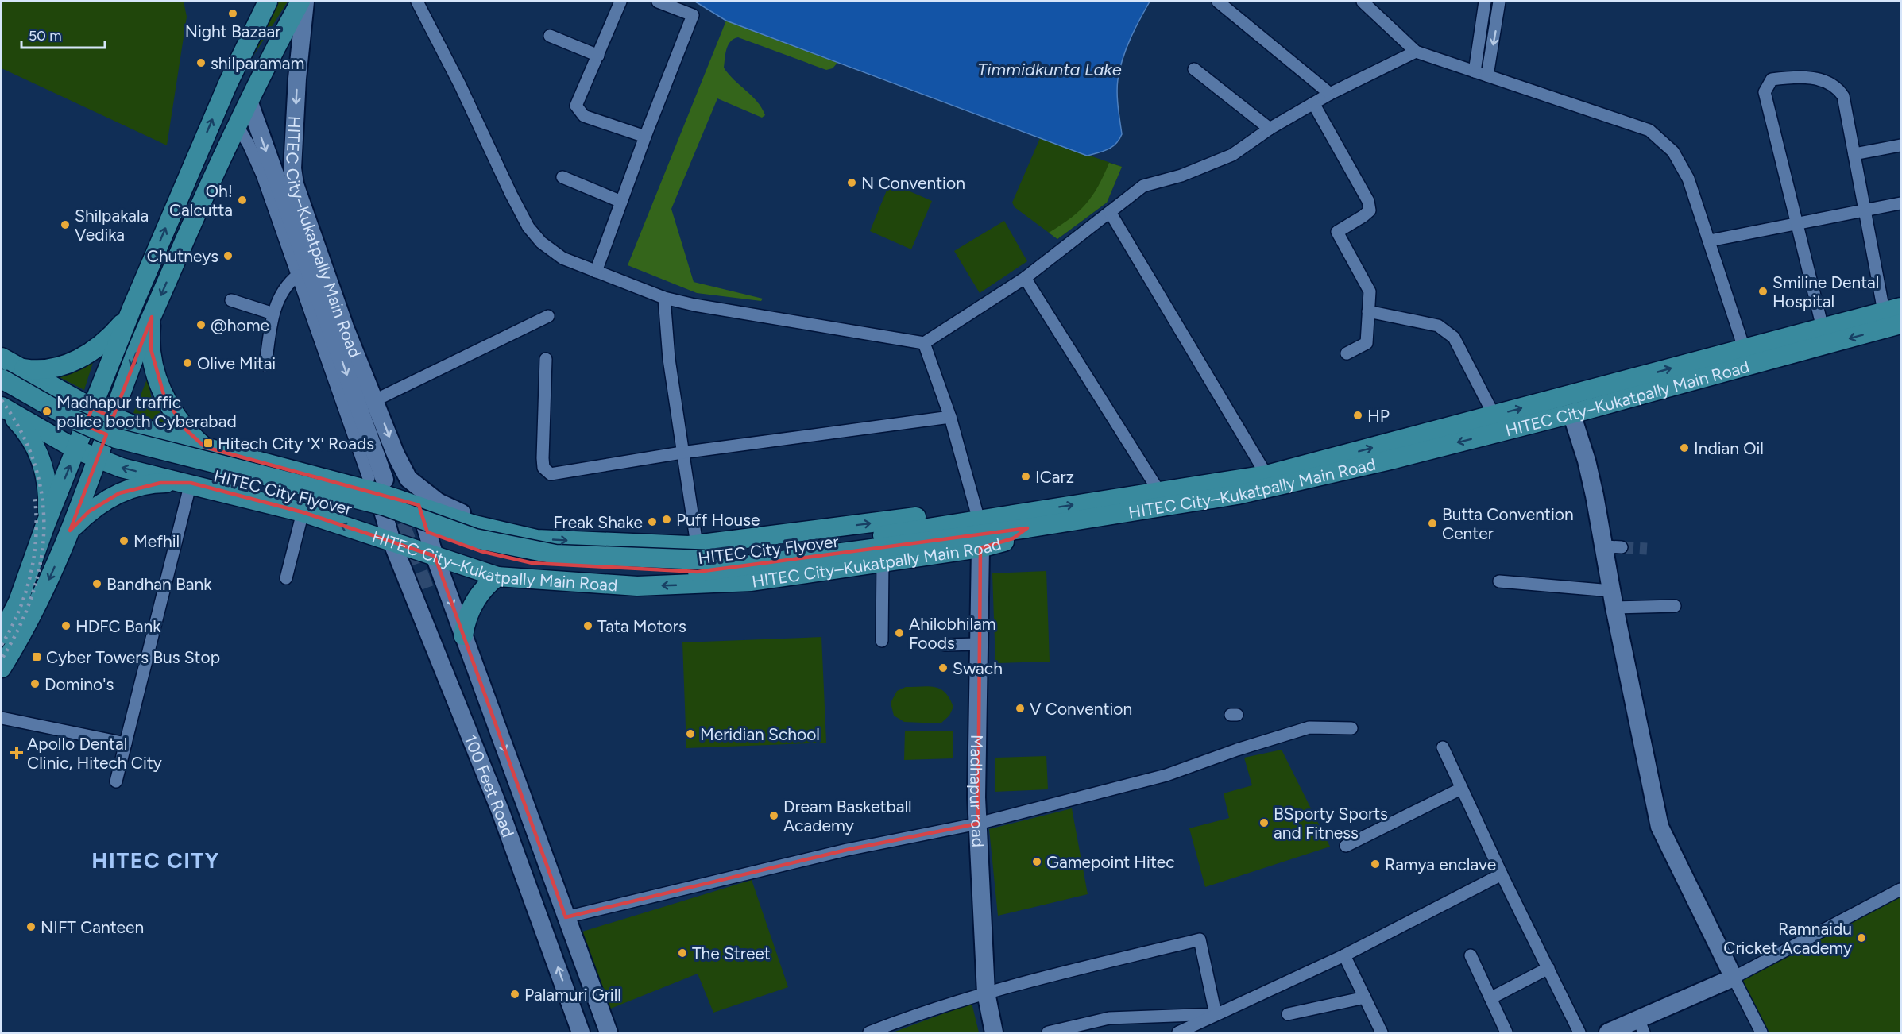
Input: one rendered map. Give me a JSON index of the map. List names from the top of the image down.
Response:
{
  "streets": {
    "main road": [
      "HITEC City–Kukatpally Main Road",
      "HITEC City Flyover",
      "100 Feet Road",
      "Madhapur road"
    ]
  },
  "crossings": [
    ["HITEC City–Kukatpally Main Road", "HITEC City Flyover"],
    ["HITEC City–Kukatpally Main Road", "100 Feet Road"],
    ["HITEC City–Kukatpally Main Road", "Madhapur road"]
  ],
  "districts": ["HITEC CITY"],
  "water": ["Timmidkunta Lake"],
  "places": {
    "other": [
      "Night Bazaar",
      "shilparamam",
      "N Convention",
      "Oh! Calcutta",
      "Shilpakala Vedika",
      "Chutneys",
      "Smiline Dental Hospital",
      "@home",
      "Olive Mitai",
      "Madhapur traffic police booth Cyberabad",
      "HP",
      "Indian Oil",
      "ICarz",
      "Puff House",
      "Freak Shake",
      "Butta Convention Center",
      "Mefhil",
      "Bandhan Bank",
      "HDFC Bank",
      "Tata Motors",
      "Ahilobhilam Foods",
      "Swach",
      "Domino's",
      "V Convention",
      "Meridian School",
      "Dream Basketball Academy",
      "BSporty Sports and Fitness",
      "Gamepoint Hitec",
      "Ramya enclave",
      "NIFT Canteen",
      "Ramnaidu Cricket Academy",
      "The Street",
      "Palamuri Grill"
    ],
    "transit": ["Hitech City 'X' Roads", "Cyber Towers Bus Stop"],
    "health": ["Apollo Dental Clinic, Hitech City"]
  },
  "scale_bar": "50 m"
}
